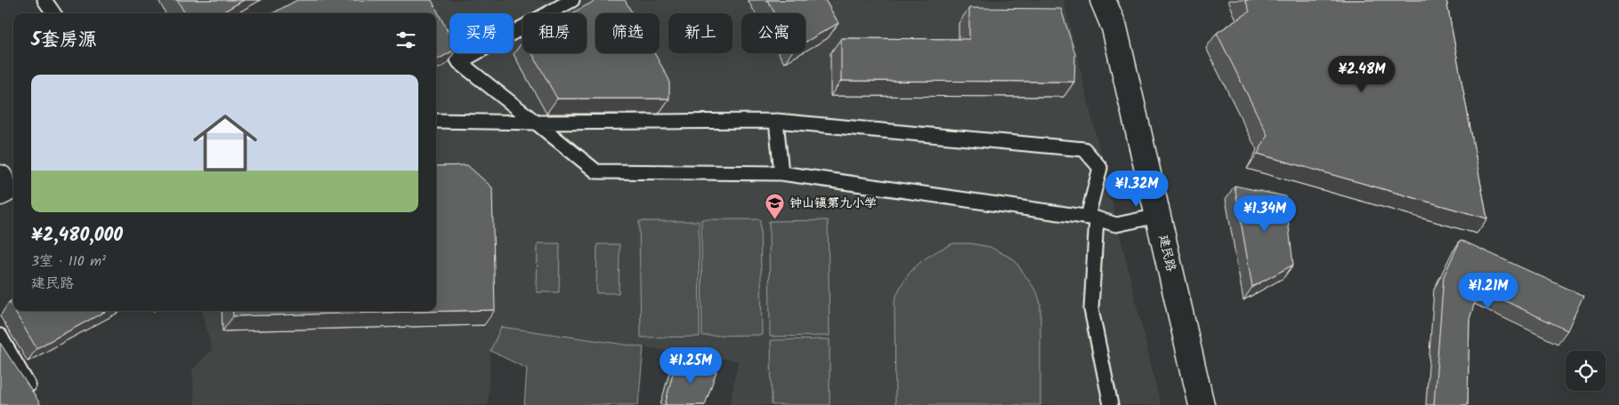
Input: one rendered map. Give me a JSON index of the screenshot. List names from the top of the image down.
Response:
{
  "streets": {
    "street": ["建民路"]
  },
  "places": {
    "school or university": ["钟山镇第九小学"]
  },
  "page": {
    "chip": [
      "买房",
      "租房",
      "筛选",
      "新上",
      "公寓"
    ],
    "heading": "5套房源",
    "price": [
      "¥2.48M",
      "¥1.32M",
      "¥1.34M",
      "¥1.21M",
      "¥1.25M"
    ],
    "list": [
      {
        "name": "¥2,480,000",
        "note": "3室 · 110 m² · 建民路"
      }
    ]
  }
}
